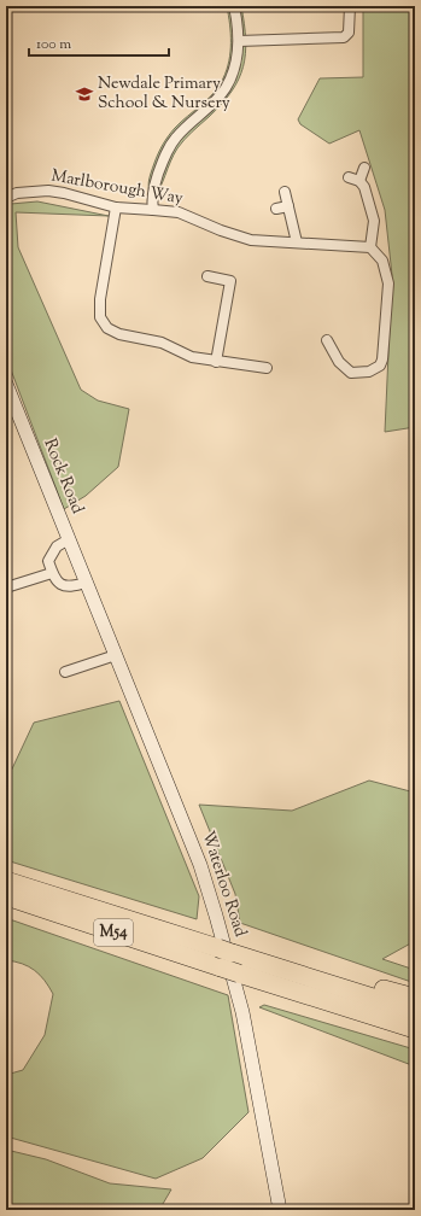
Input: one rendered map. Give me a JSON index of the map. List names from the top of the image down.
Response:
{
  "streets": {
    "highway": ["M54"],
    "street": ["Marlborough Way", "Rock Road", "Waterloo Road"]
  },
  "crossings": [
    ["Rock Road", "Waterloo Road"]
  ],
  "places": {
    "school or university": ["Newdale Primary School & Nursery"]
  },
  "scale_bar": "100 m"
}
